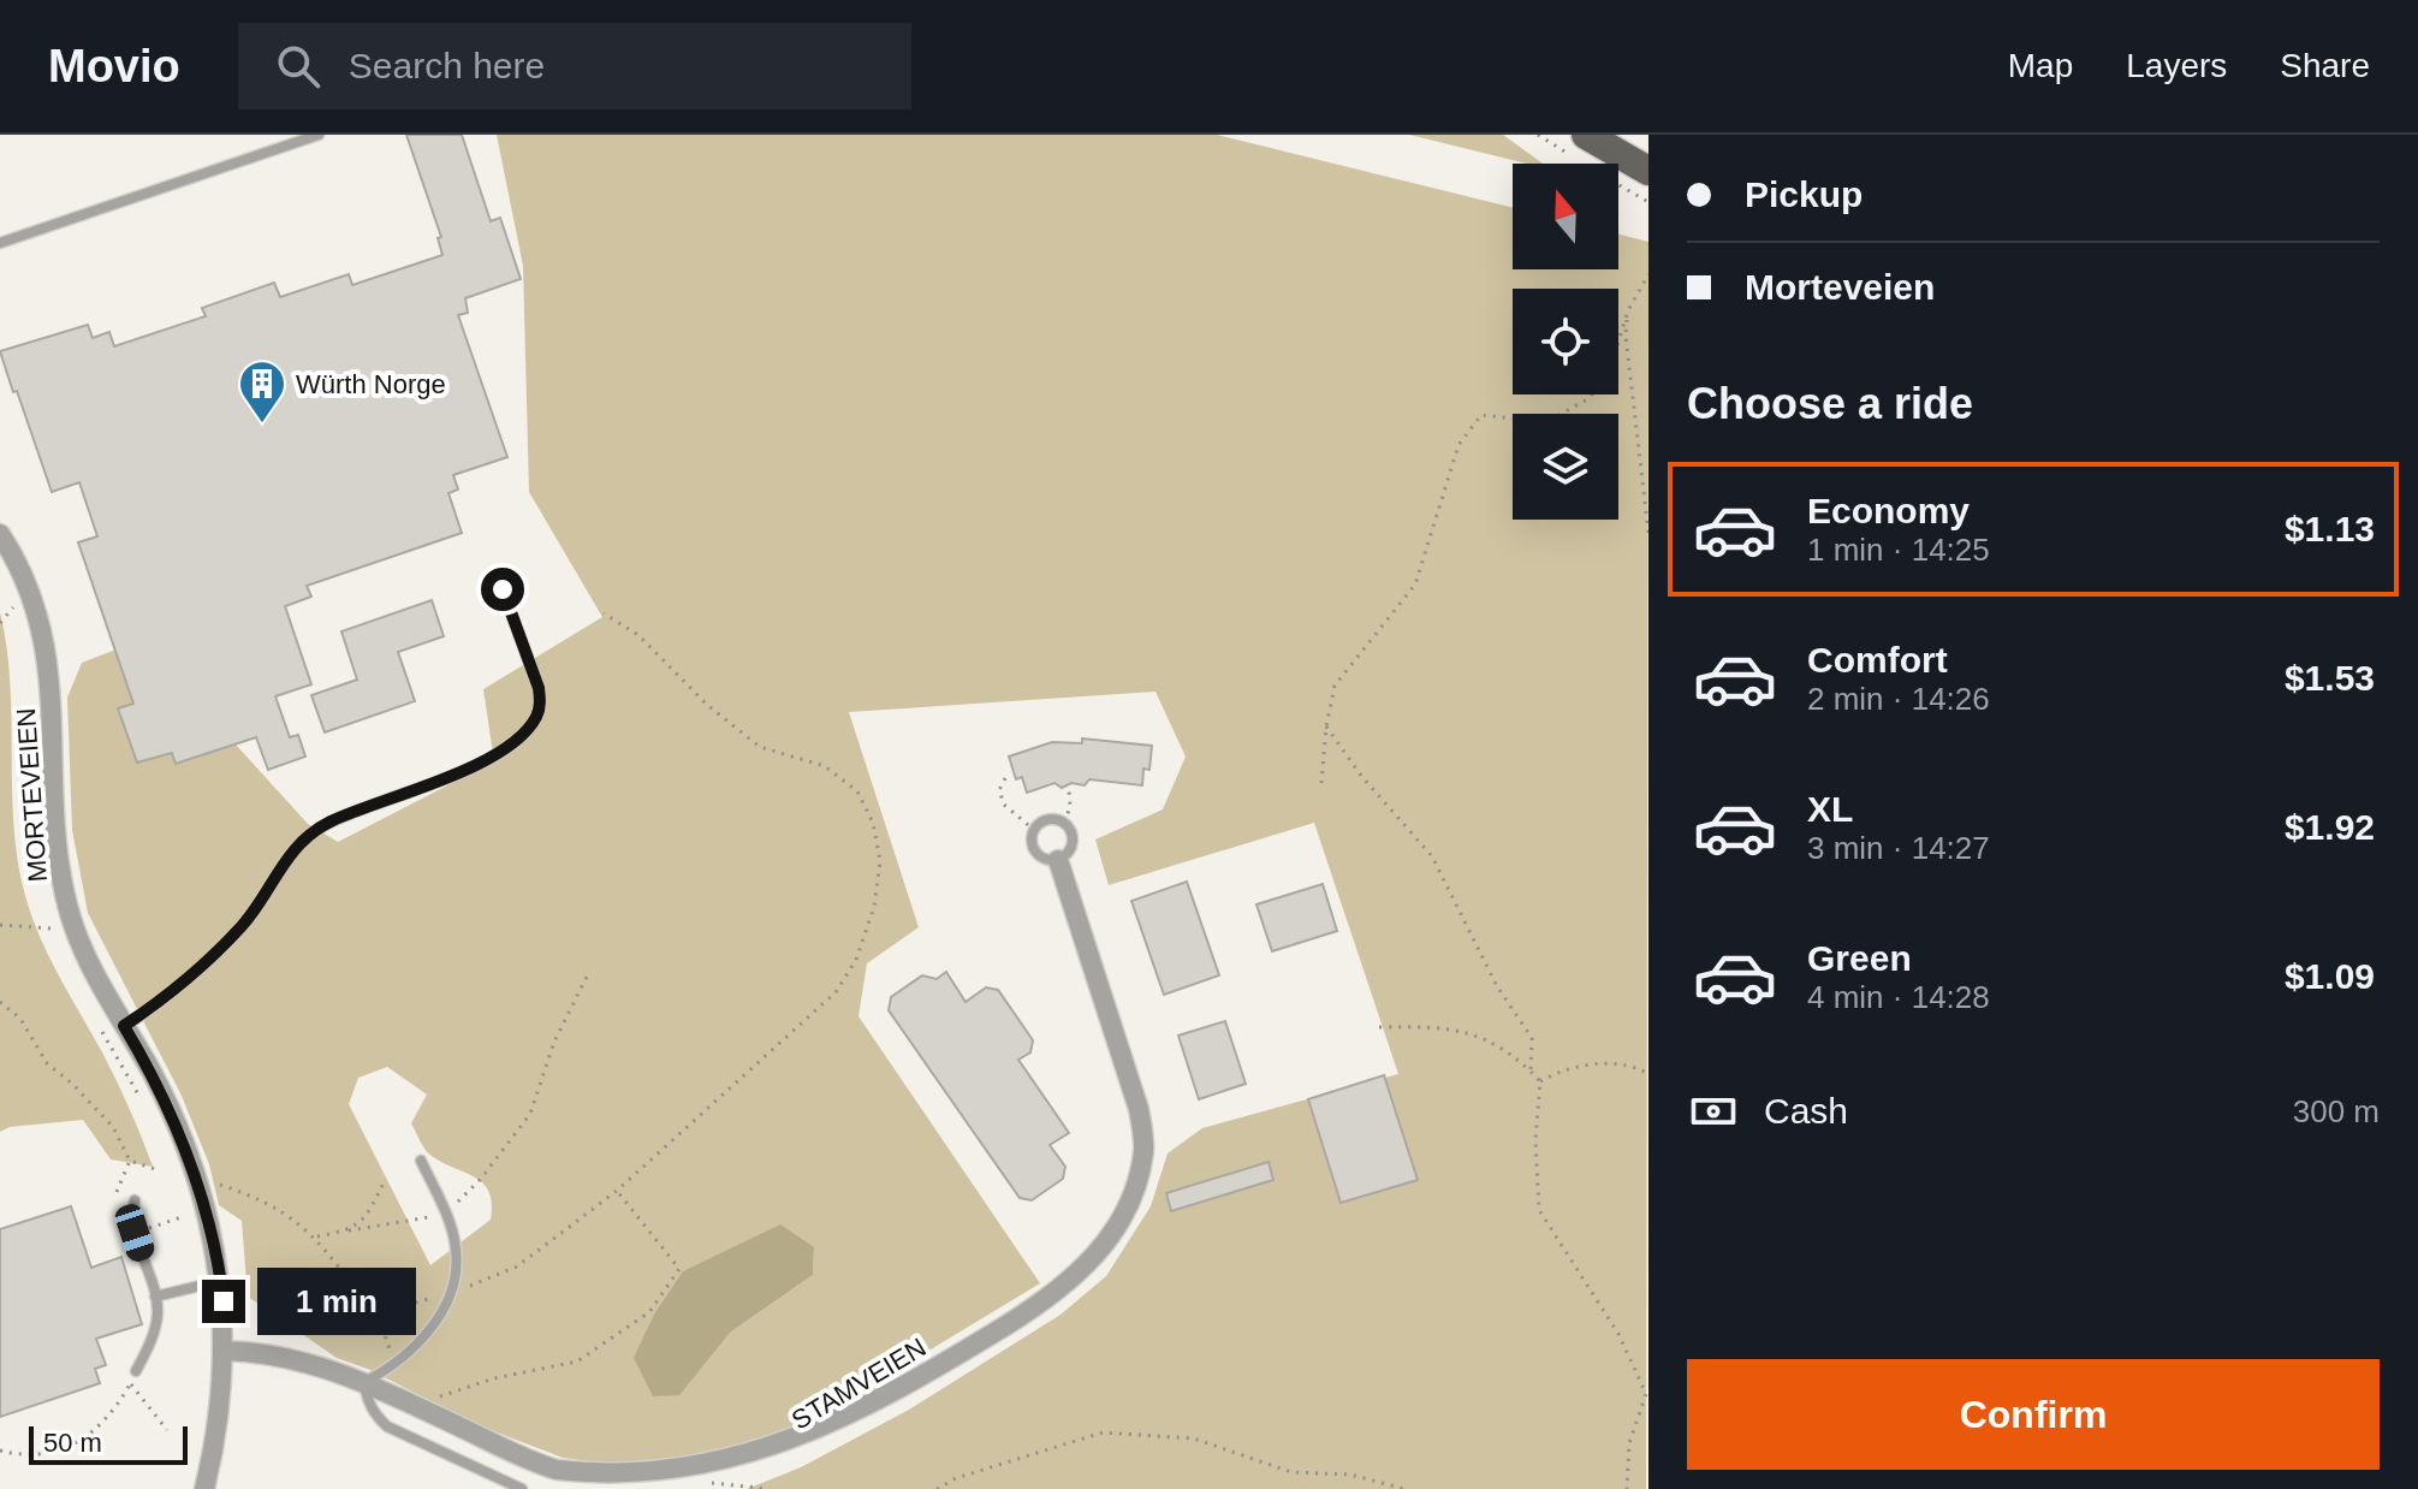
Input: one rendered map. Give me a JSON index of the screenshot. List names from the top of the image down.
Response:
{
  "streets": {
    "street": ["MORTEVEIEN", "STAMVEIEN"]
  },
  "crossings": [
    ["MORTEVEIEN", "STAMVEIEN"]
  ],
  "places": {
    "building": ["Würth Norge"]
  },
  "scale_bar": "50 m",
  "north": "top",
  "page": {
    "header": "Movio",
    "search": "Search here",
    "nav": ["Map", "Layers", "Share"],
    "banner": ["Pickup", "Morteveien"],
    "heading": "Choose a ride",
    "list": [
      {
        "name": "Economy",
        "note": "1 min · 14:25",
        "value": "$1.13"
      },
      {
        "name": "Comfort",
        "note": "2 min · 14:26",
        "value": "$1.53"
      },
      {
        "name": "XL",
        "note": "3 min · 14:27",
        "value": "$1.92"
      },
      {
        "name": "Green",
        "note": "4 min · 14:28",
        "value": "$1.09"
      }
    ],
    "pay": ["Cash", "300 m"],
    "bubble": "1 min",
    "buttons": "Confirm",
    "scale": "50 m"
  }
}
